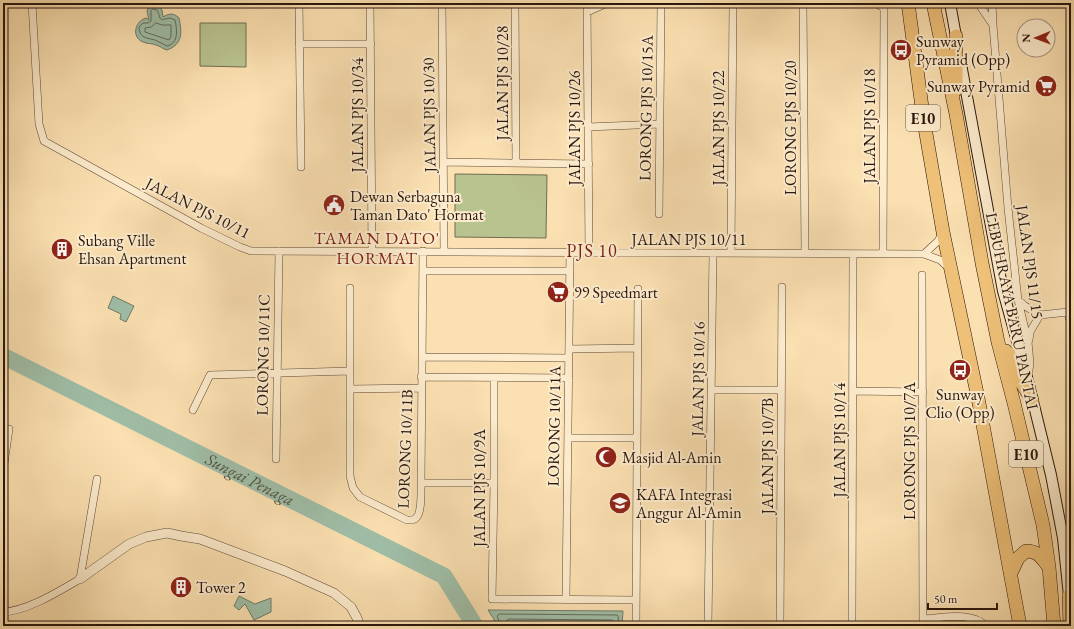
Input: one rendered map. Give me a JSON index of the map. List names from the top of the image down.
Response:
{
  "streets": {
    "highway": ["E10", "LEBUHRAYA BARU PANTAI"],
    "street": [
      "JALAN PJS 10/28",
      "LORONG PJS 10/15A",
      "JALAN PJS 10/34",
      "JALAN PJS 10/30",
      "JALAN PJS 10/18",
      "JALAN PJS 10/26",
      "JALAN PJS 10/22",
      "LORONG PJS 10/20",
      "JALAN PJS 10/11",
      "JALAN PJS 11/15",
      "LORONG 10/11C",
      "JALAN PJS 10/16",
      "LORONG 10/11A",
      "JALAN PJS 10/14",
      "LORONG 10/11B",
      "LORONG PJS 10/7A",
      "JALAN PJS 10/7B",
      "JALAN PJS 10/9A"
    ]
  },
  "crossings": [
    ["JALAN PJS 10/34", "JALAN PJS 10/11"],
    ["JALAN PJS 10/30", "JALAN PJS 10/11"],
    ["E10", "JALAN PJS 10/11"],
    ["JALAN PJS 10/18", "JALAN PJS 10/11"],
    ["JALAN PJS 10/26", "JALAN PJS 10/11"],
    ["JALAN PJS 10/22", "JALAN PJS 10/11"],
    ["LORONG PJS 10/20", "JALAN PJS 10/11"],
    ["JALAN PJS 10/11", "LORONG 10/11C"],
    ["JALAN PJS 10/11", "JALAN PJS 10/16"],
    ["JALAN PJS 10/11", "LORONG 10/11A"],
    ["JALAN PJS 10/11", "JALAN PJS 10/14"],
    ["JALAN PJS 10/11", "LORONG 10/11B"],
    ["LORONG 10/11A", "JALAN PJS 10/9A"]
  ],
  "districts": ["TAMAN DATO' HORMAT", "PJS 10"],
  "water": ["Sungai Penaga"],
  "places": {
    "bus stop": ["Sunway Pyramid (Opp)", "Sunway Clio (Opp)"],
    "supermarket": ["Sunway Pyramid", "99 Speedmart"],
    "public building": ["Dewan Serbaguna Taman Dato' Hormat"],
    "building": ["Subang Ville Ehsan Apartment", "Tower 2"],
    "mosque": ["Masjid Al-Amin"],
    "school or university": ["KAFA Integrasi Anggur Al-Amin"]
  },
  "scale_bar": "50 m",
  "north": "left"
}
